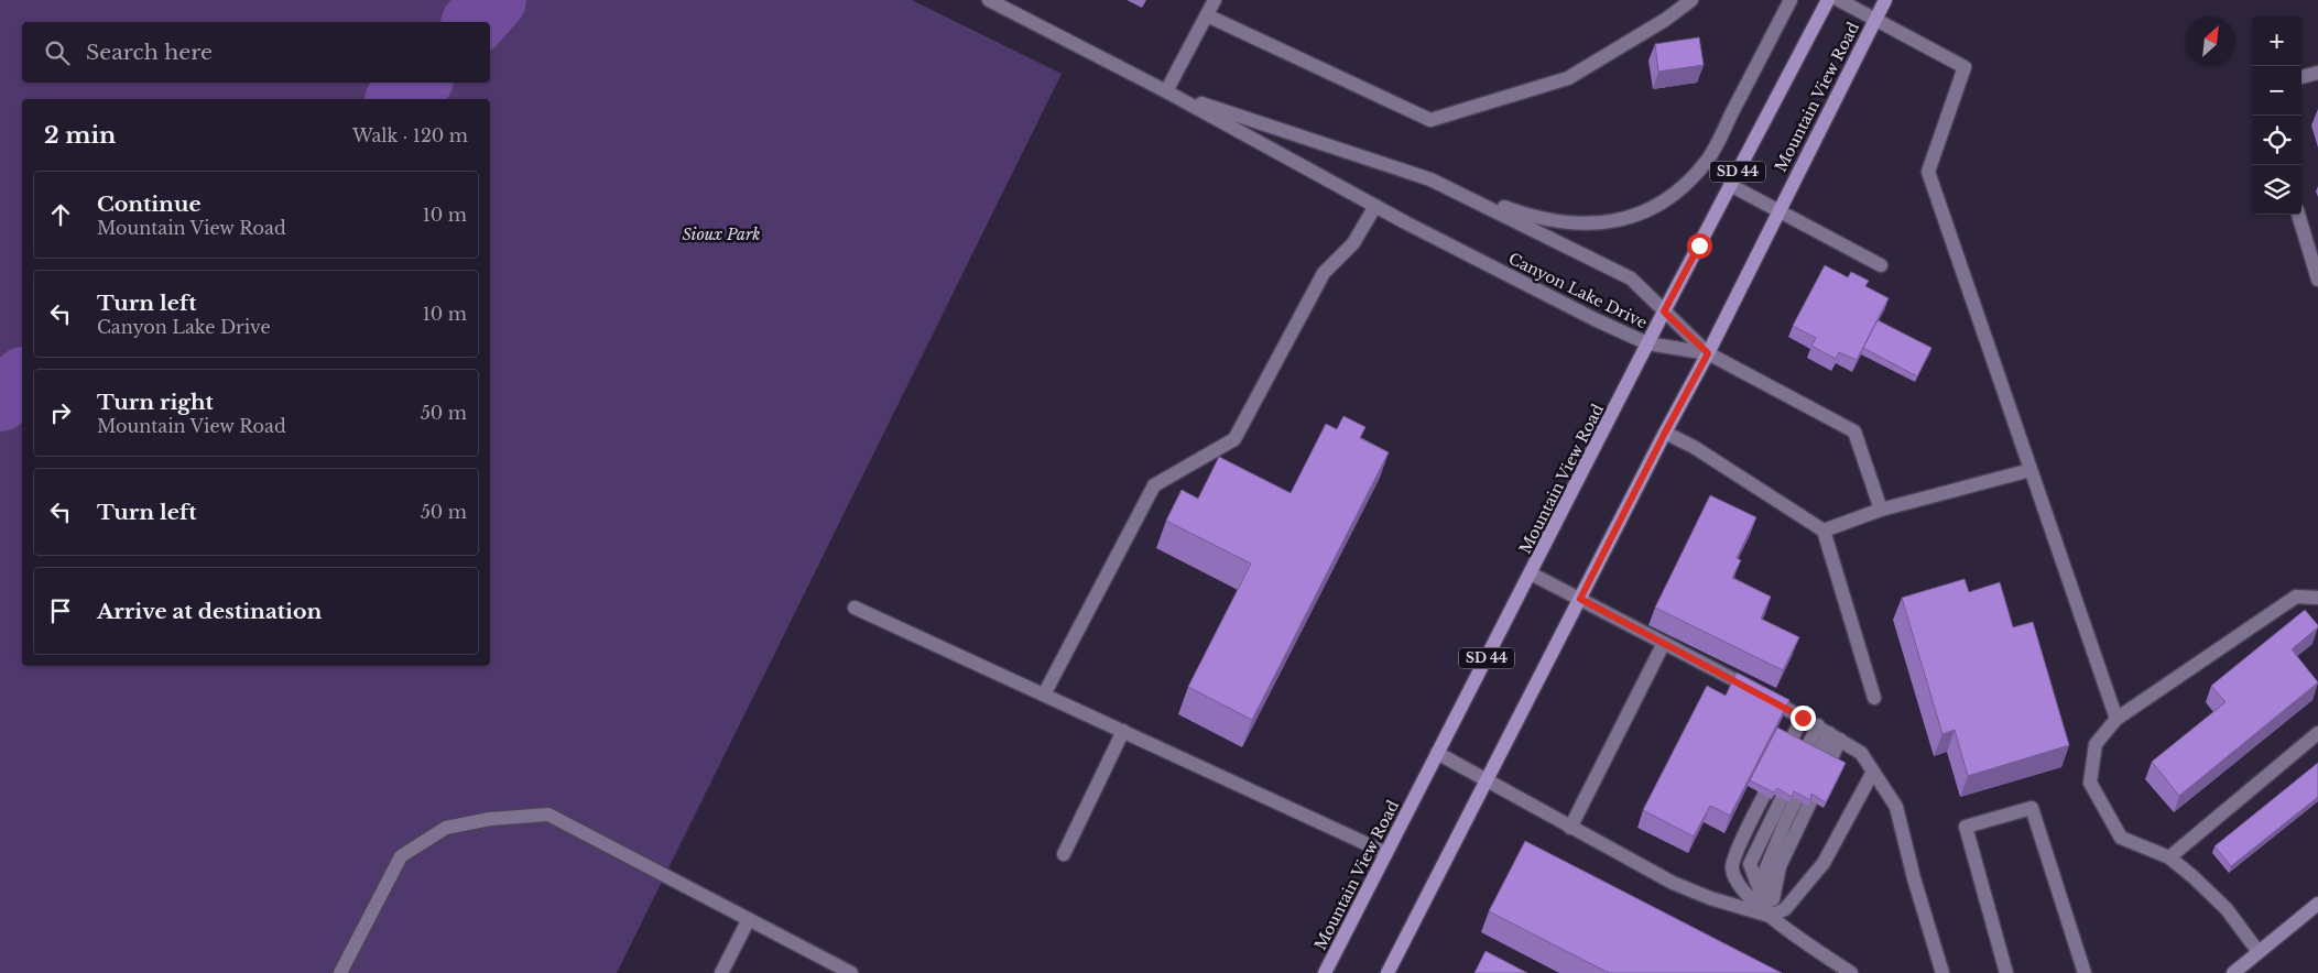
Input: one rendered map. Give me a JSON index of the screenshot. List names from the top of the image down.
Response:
{
  "streets": {
    "main road": ["Mountain View Road", "SD 44"],
    "street": ["Canyon Lake Drive"]
  },
  "crossings": [
    ["Mountain View Road", "Canyon Lake Drive"]
  ],
  "parks": ["Sioux Park"],
  "north": "top right",
  "page": {
    "map_buttons": ["+", "−"],
    "search": "Search here",
    "heading": ["2 min", "Walk · 120 m"],
    "list": [
      ["Continue", "Mountain View Road", "10 m"],
      ["Turn left", "Canyon Lake Drive", "10 m"],
      ["Turn right", "Mountain View Road", "50 m"],
      ["Turn left", "50 m"],
      "Arrive at destination"
    ]
  }
}
